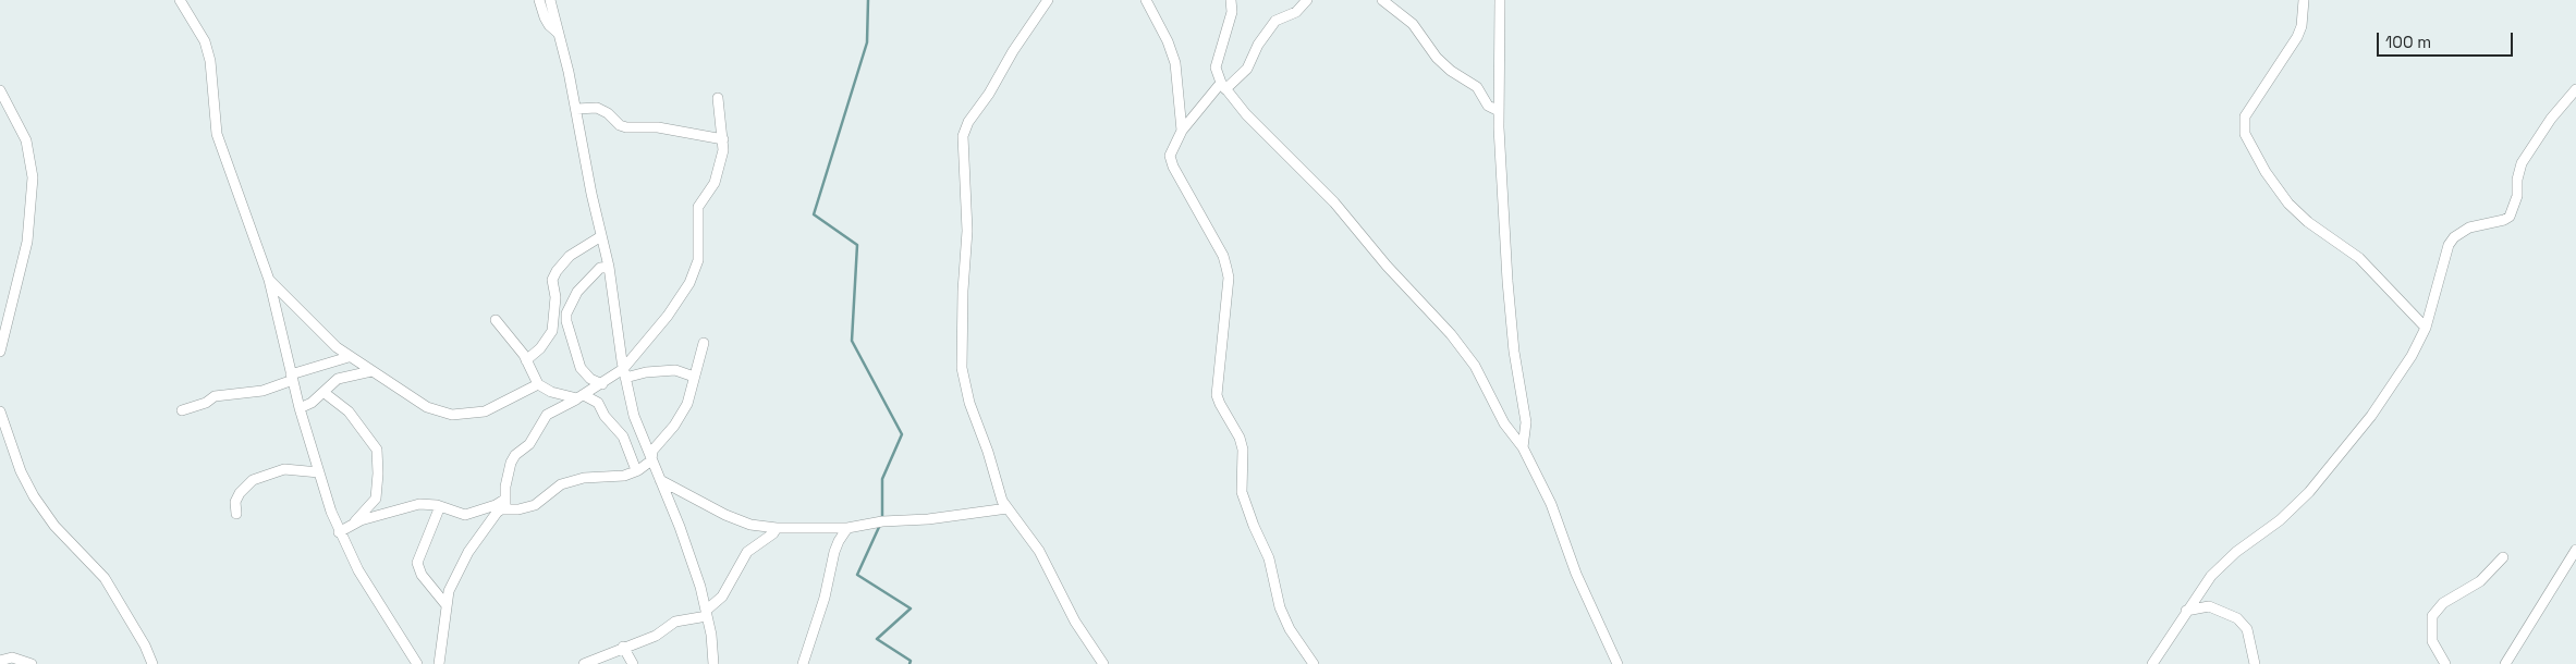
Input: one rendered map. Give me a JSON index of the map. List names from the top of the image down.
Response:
{
  "scale_bar": "100 m"
}
